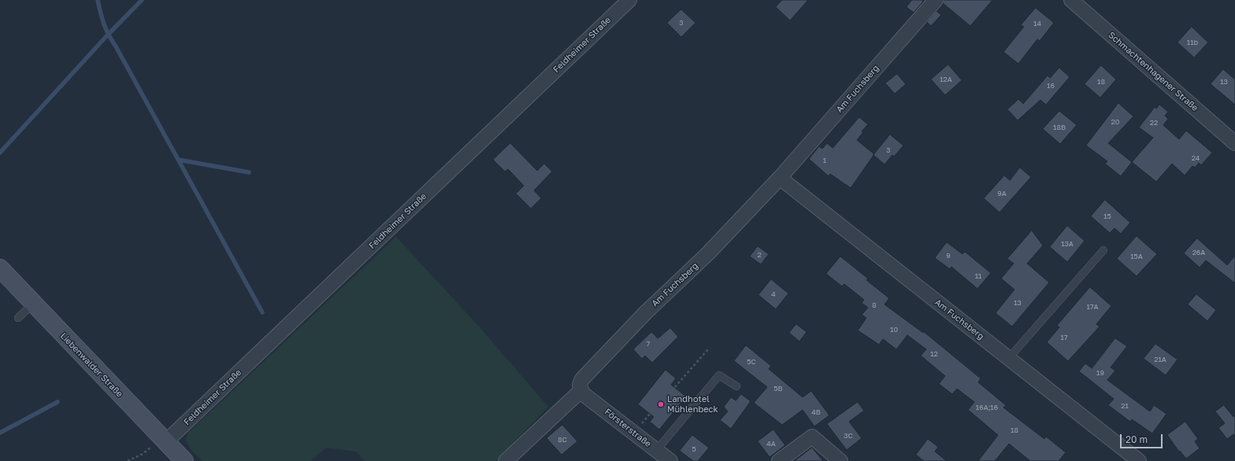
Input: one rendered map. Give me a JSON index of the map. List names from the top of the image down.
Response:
{
  "streets": {
    "main road": ["Liebenwalder Straße"],
    "street": [
      "Feldheimer Straße",
      "Schmachtenhagener Straße",
      "Am Fuchsberg",
      "Försterstraße"
    ]
  },
  "crossings": [
    ["Feldheimer Straße", "Liebenwalder Straße"],
    ["Am Fuchsberg", "Försterstraße"]
  ],
  "places": ["Landhotel Mühlenbeck"],
  "house_numbers": [
    "3",
    "14",
    "11b",
    "12A",
    "18",
    "13",
    "16",
    "20",
    "22",
    "18B",
    "3",
    "24",
    "1",
    "9A",
    "15",
    "13A",
    "26A",
    "2",
    "9",
    "15A",
    "11",
    "4",
    "13",
    "8",
    "17A",
    "10",
    "17",
    "7",
    "12",
    "21A",
    "5C",
    "19",
    "5B",
    "21",
    "16A;16",
    "4B",
    "18",
    "3C",
    "8C",
    "4A",
    "5"
  ],
  "scale_bar": "20 m"
}
